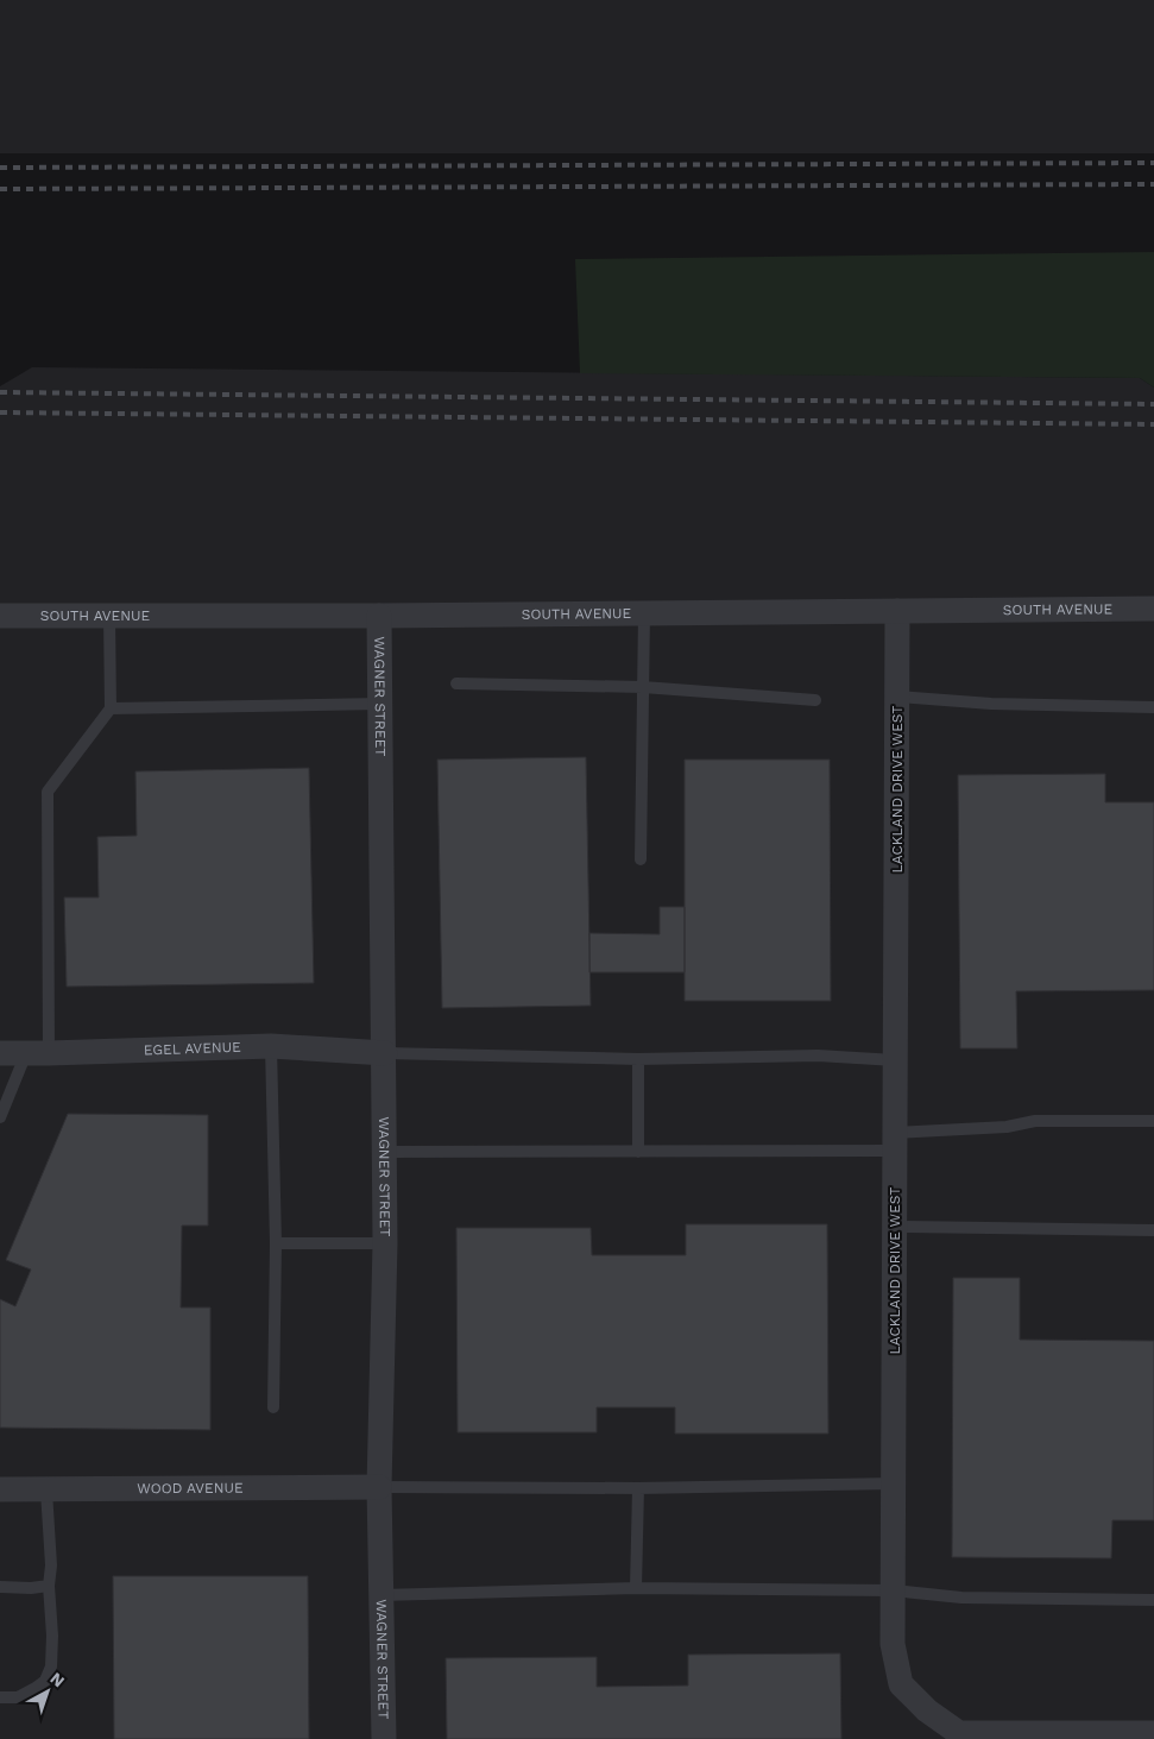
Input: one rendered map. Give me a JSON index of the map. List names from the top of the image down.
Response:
{
  "streets": {
    "street": [
      "SOUTH AVENUE",
      "WAGNER STREET",
      "LACKLAND DRIVE WEST",
      "EGEL AVENUE",
      "WOOD AVENUE"
    ]
  },
  "crossings": [
    ["SOUTH AVENUE", "WAGNER STREET"],
    ["SOUTH AVENUE", "LACKLAND DRIVE WEST"],
    ["WAGNER STREET", "EGEL AVENUE"],
    ["WAGNER STREET", "WOOD AVENUE"]
  ],
  "north": "top right"
}
